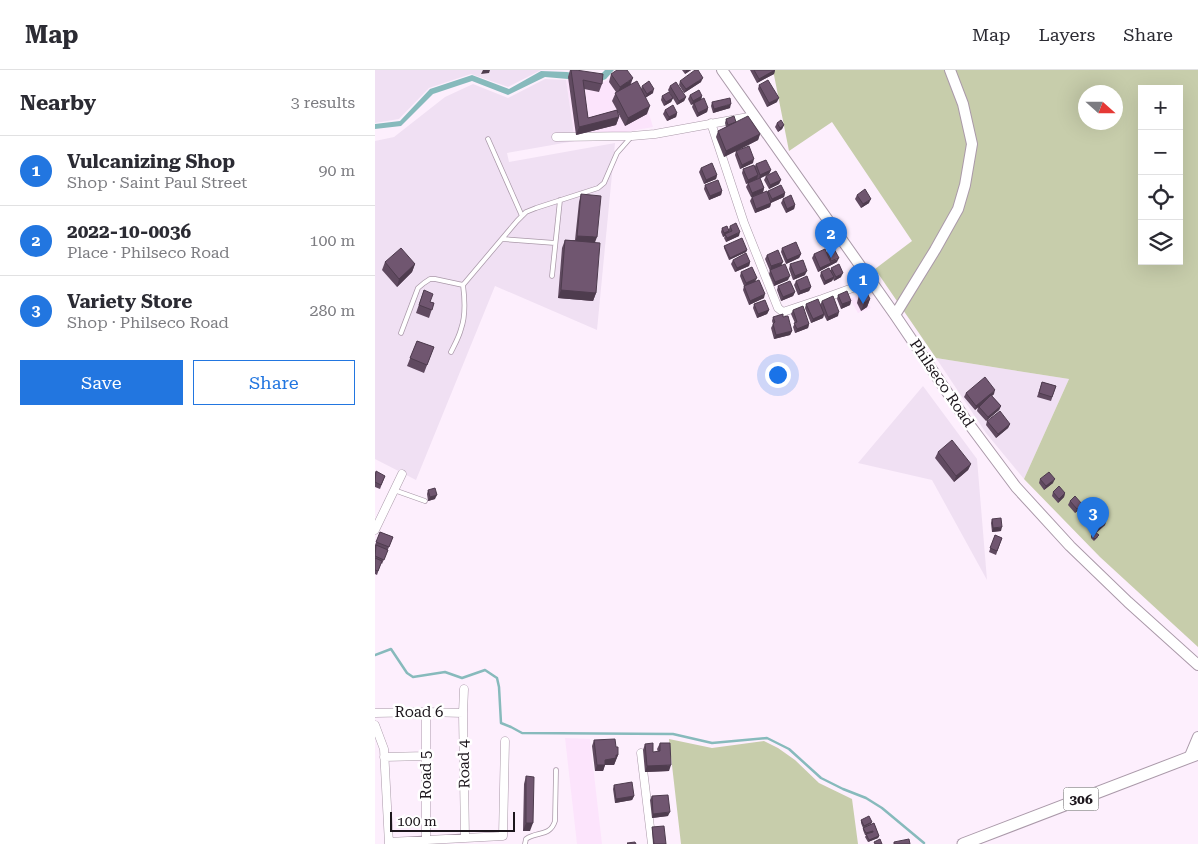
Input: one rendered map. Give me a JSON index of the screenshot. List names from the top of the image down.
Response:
{
  "streets": {
    "main road": ["306"],
    "street": [
      "Philseco Road",
      "Road 6",
      "Road 4",
      "Road 5"
    ]
  },
  "crossings": [
    ["Road 6", "Road 4"],
    ["Road 6", "Road 5"]
  ],
  "scale_bar": "100 m",
  "north": "right",
  "page": {
    "header": "Map",
    "nav": ["Map", "Layers", "Share"],
    "heading": ["Nearby", "3 results"],
    "map_buttons": ["+", "−"],
    "list": [
      {
        "mark": "1",
        "name": "Vulcanizing Shop",
        "note": "Shop · Saint Paul Street",
        "value": "90 m"
      },
      {
        "mark": "2",
        "name": "2022-10-0036",
        "note": "Place · Philseco Road",
        "value": "100 m"
      },
      {
        "mark": "3",
        "name": "Variety Store",
        "note": "Shop · Philseco Road",
        "value": "280 m"
      }
    ],
    "pins": ["2", "1", "3"],
    "buttons": ["Save", "Share"],
    "scale": "100 m"
  }
}
